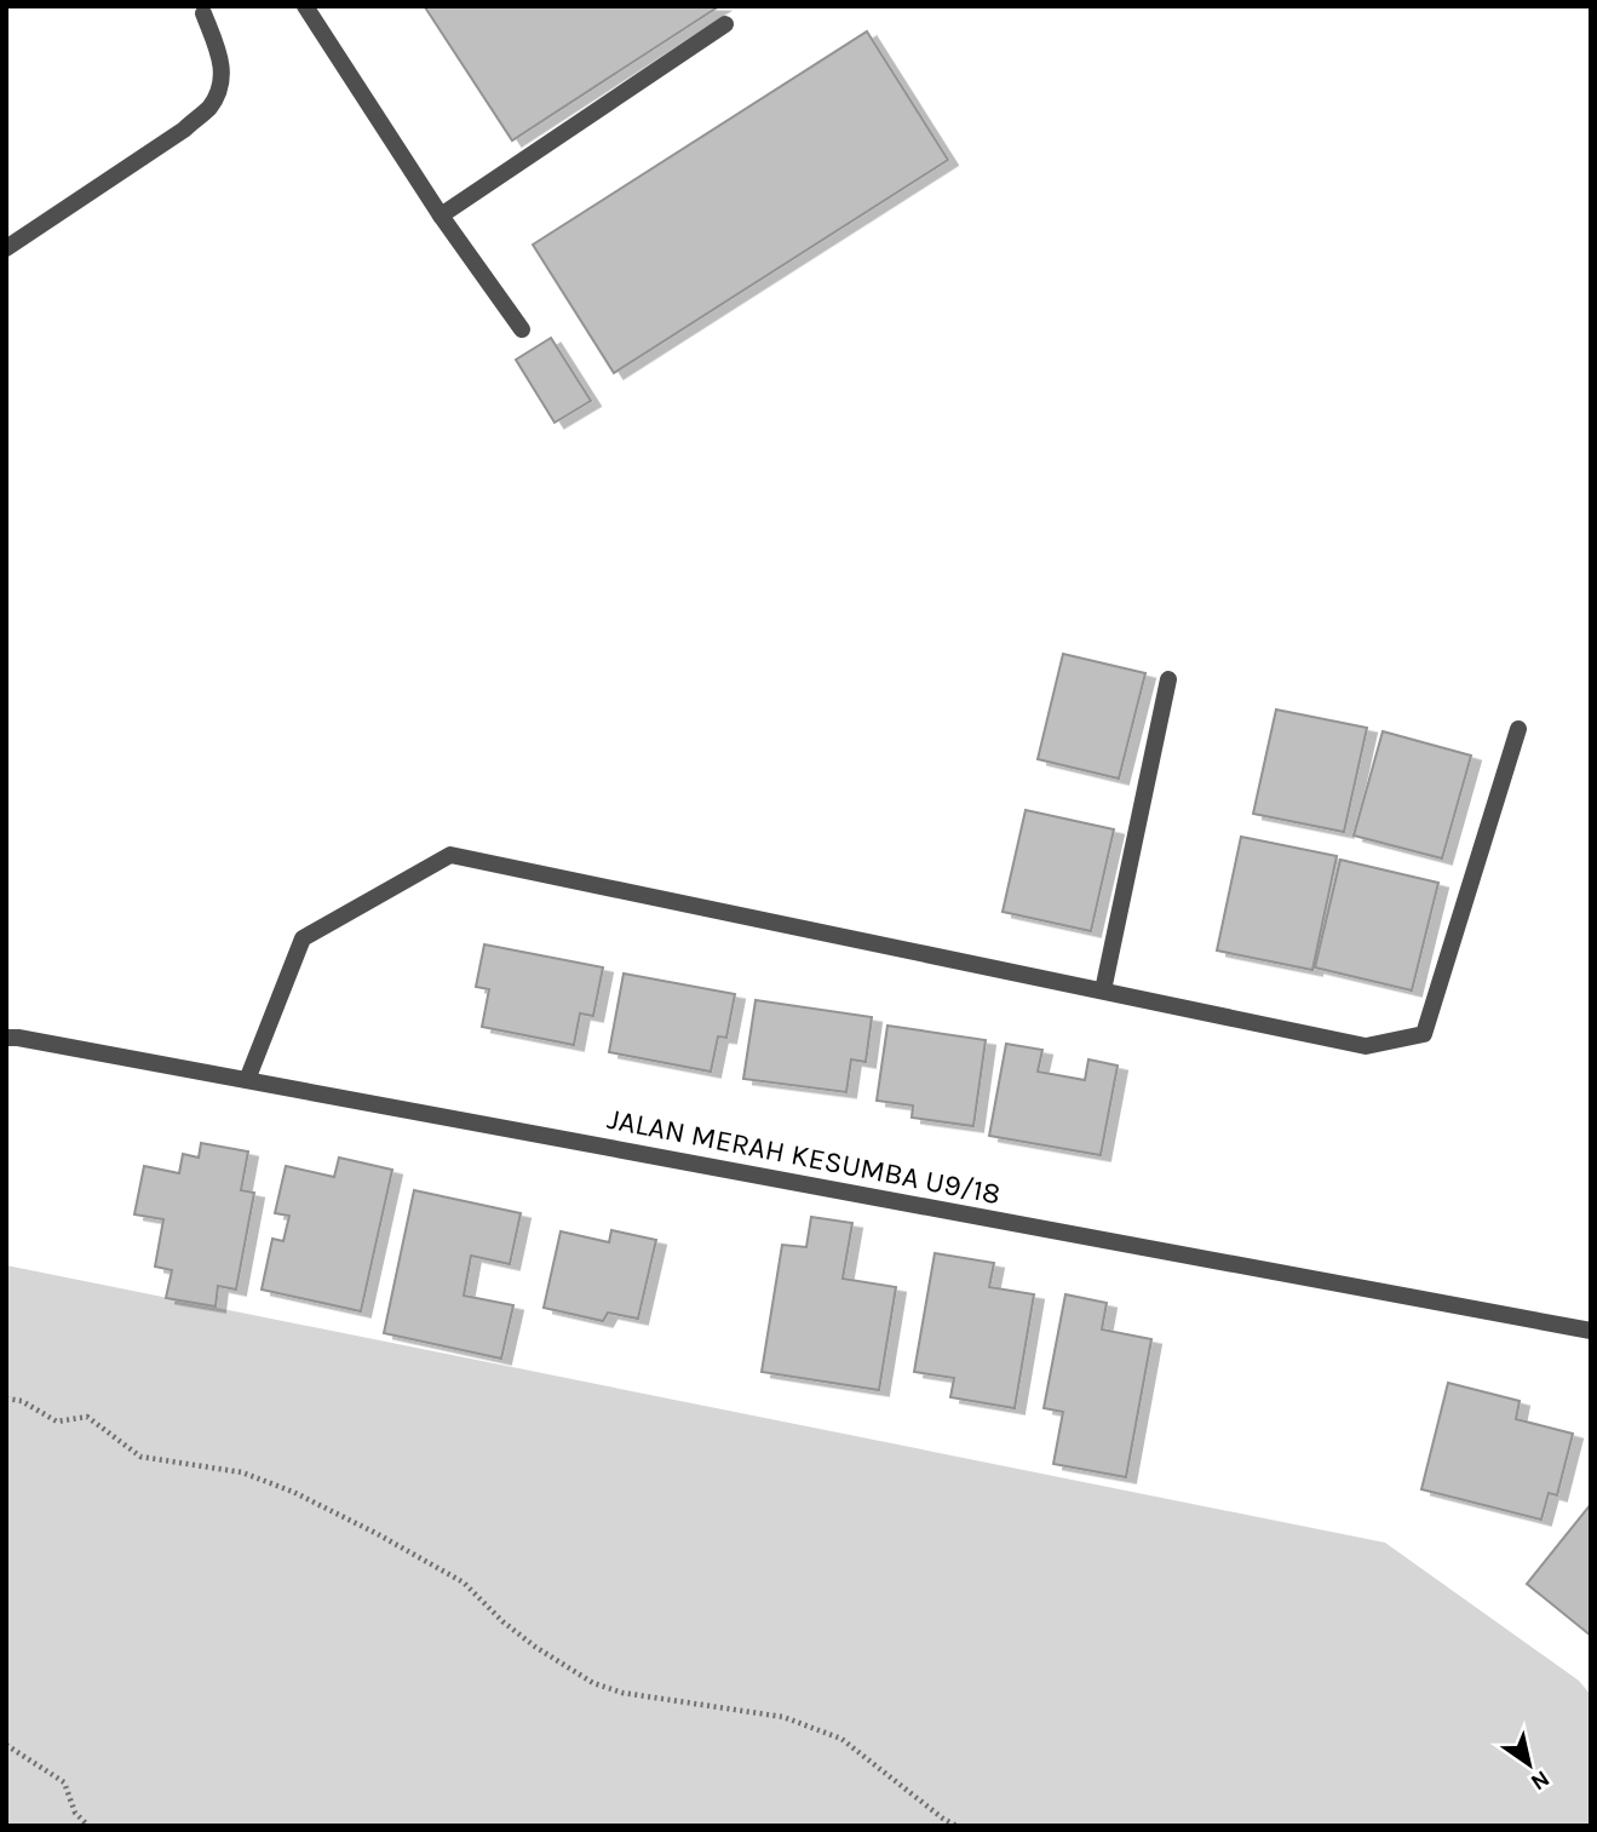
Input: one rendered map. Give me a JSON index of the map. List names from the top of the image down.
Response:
{
  "streets": {
    "street": ["JALAN MERAH KESUMBA U9/18"]
  },
  "north": "bottom right"
}
